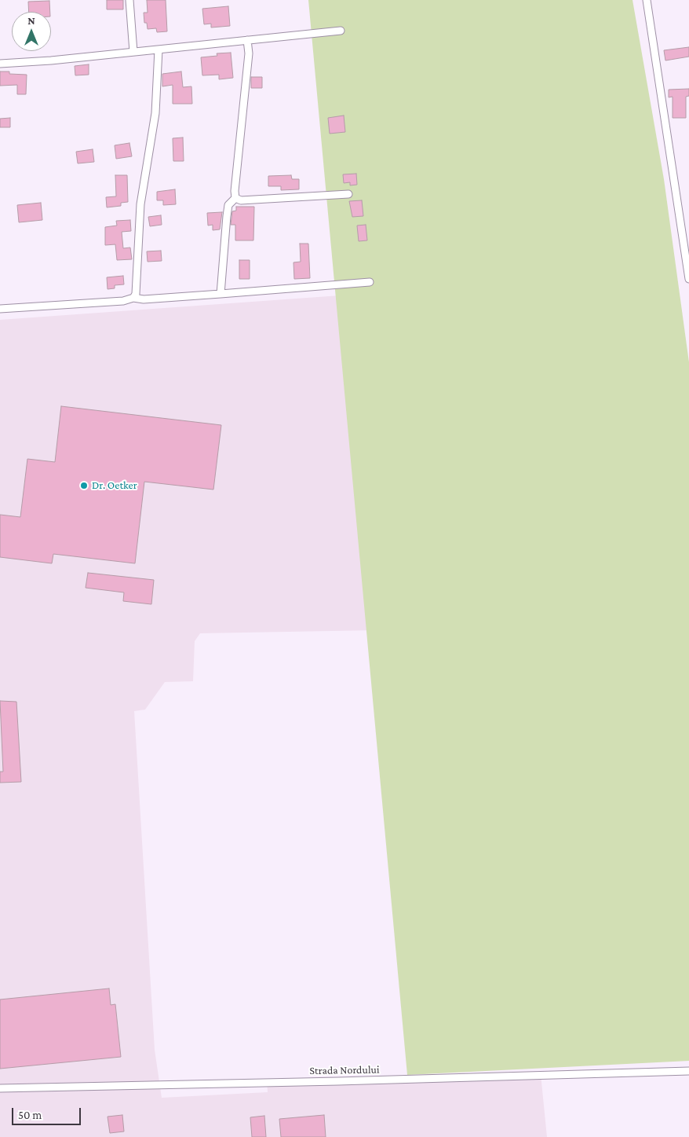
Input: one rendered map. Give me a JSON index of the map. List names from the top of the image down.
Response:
{
  "streets": {
    "street": ["Strada Nordului"]
  },
  "places": ["Dr. Oetker"],
  "scale_bar": "50 m",
  "north": "top"
}
